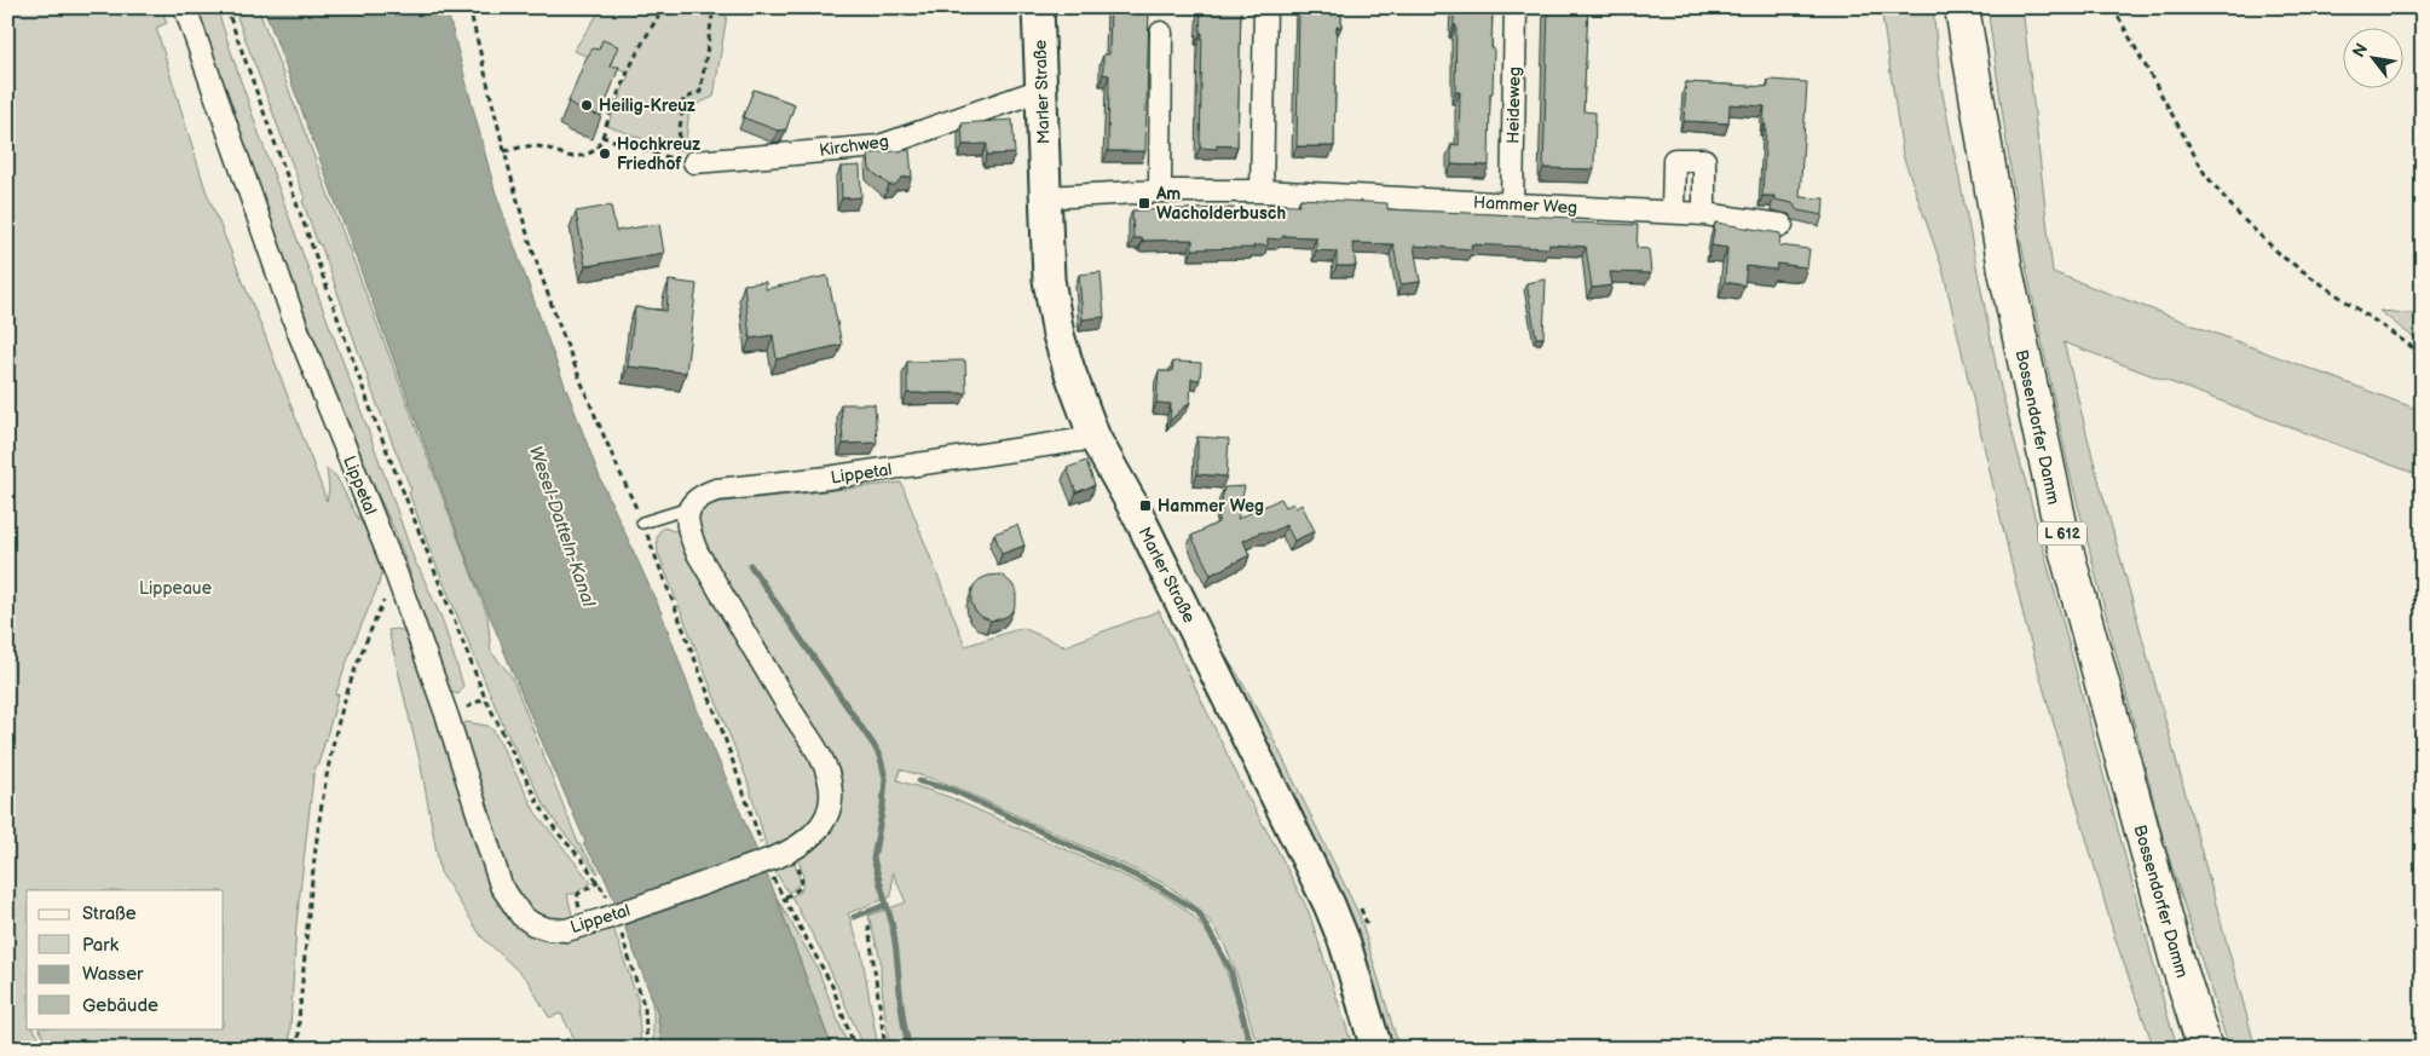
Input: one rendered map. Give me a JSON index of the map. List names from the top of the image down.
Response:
{
  "streets": {
    "highway": ["Bossendorfer Damm", "L 612"],
    "main road": ["Marler Straße"],
    "street": [
      "Heideweg",
      "Kirchweg",
      "Hammer Weg",
      "Lippetal"
    ]
  },
  "crossings": [
    ["Marler Straße", "Kirchweg"],
    ["Marler Straße", "Hammer Weg"],
    ["Marler Straße", "Lippetal"],
    ["Heideweg", "Hammer Weg"]
  ],
  "water": ["Wesel-Datteln-Kanal"],
  "parks": ["Lippeaue"],
  "places": {
    "other": ["Heilig-Kreuz", "Hochkreuz Friedhof"],
    "transit": ["Am Wacholderbusch", "Hammer Weg"]
  },
  "legend": [
    "Straße",
    "Park",
    "Wasser",
    "Gebäude"
  ],
  "north": "top left"
}
